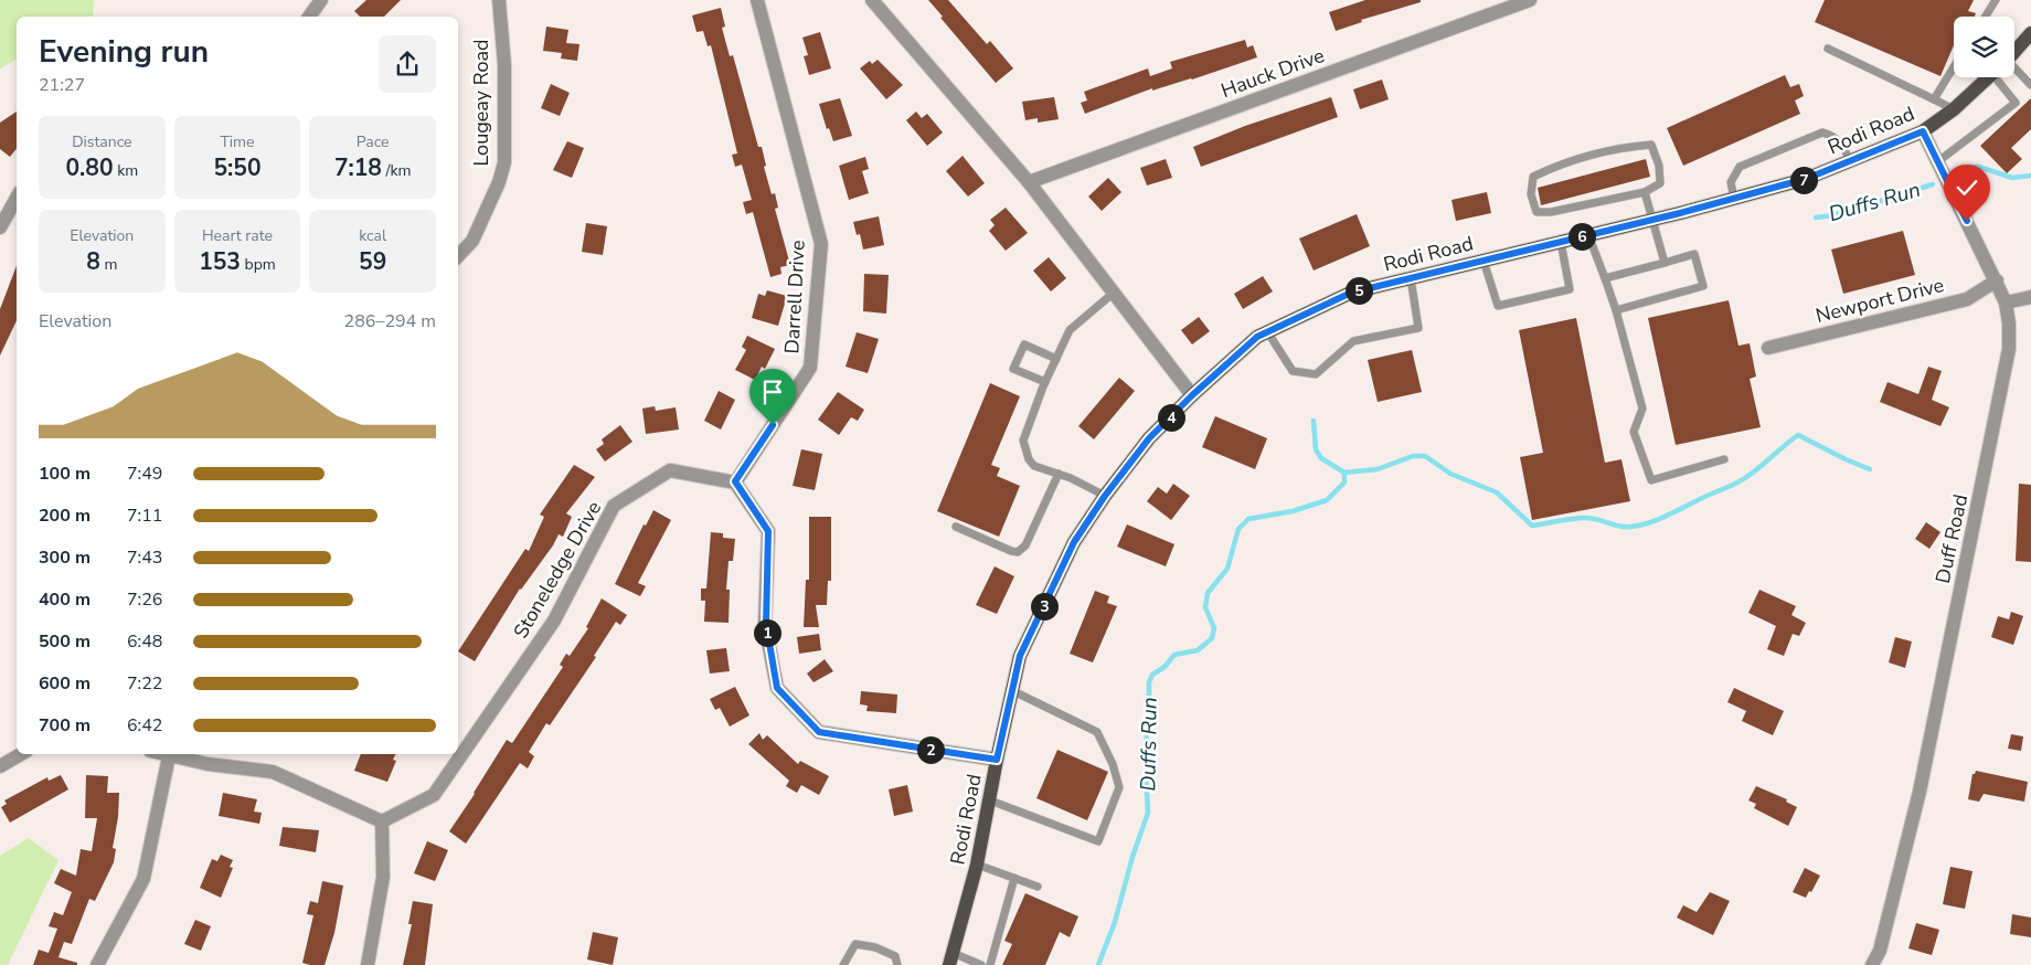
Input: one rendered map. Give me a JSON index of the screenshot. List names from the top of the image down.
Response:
{
  "streets": {
    "main road": ["Rodi Road"],
    "street": [
      "Hauck Drive",
      "Lougeay Road",
      "Darrell Drive",
      "Newport Drive",
      "Duff Road",
      "Stoneledge Drive"
    ]
  },
  "crossings": [
    ["Rodi Road", "Duff Road"],
    ["Darrell Drive", "Stoneledge Drive"],
    ["Newport Drive", "Duff Road"]
  ],
  "water": ["Duffs Run"],
  "page": {
    "heading": ["Evening run", "21:27"],
    "stats": [
      ["Distance", "0.80 km"],
      ["Time", "5:50"],
      ["Pace", "7:18 /km"],
      ["Elevation", "8 m"],
      ["Heart rate", "153 bpm"],
      ["kcal", "59"]
    ],
    "pins": [
      "7",
      "6",
      "5",
      "4",
      "3",
      "1",
      "2"
    ],
    "chart": ["Elevation", "286–294 m"],
    "list": [
      {
        "name": "100 m",
        "note": "7:49"
      },
      {
        "name": "200 m",
        "note": "7:11"
      },
      {
        "name": "300 m",
        "note": "7:43"
      },
      {
        "name": "400 m",
        "note": "7:26"
      },
      {
        "name": "500 m",
        "note": "6:48"
      },
      {
        "name": "600 m",
        "note": "7:22"
      },
      {
        "name": "700 m",
        "note": "6:42"
      }
    ]
  }
}
